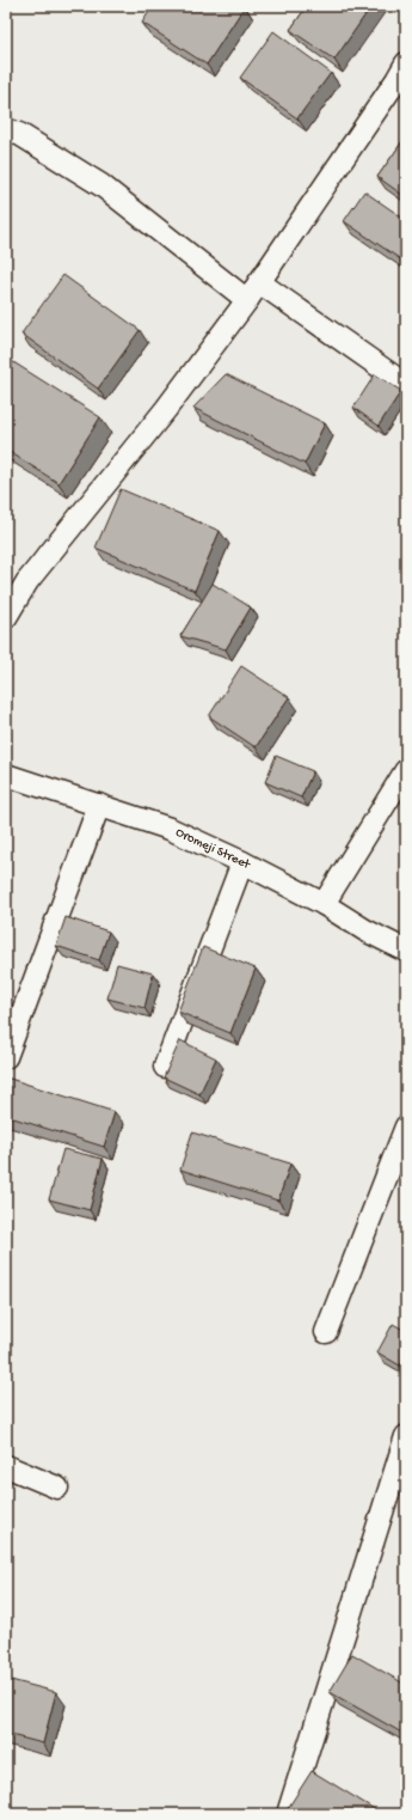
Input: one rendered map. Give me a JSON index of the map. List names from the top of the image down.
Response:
{
  "streets": {
    "street": ["Oromeji Street"]
  }
}
